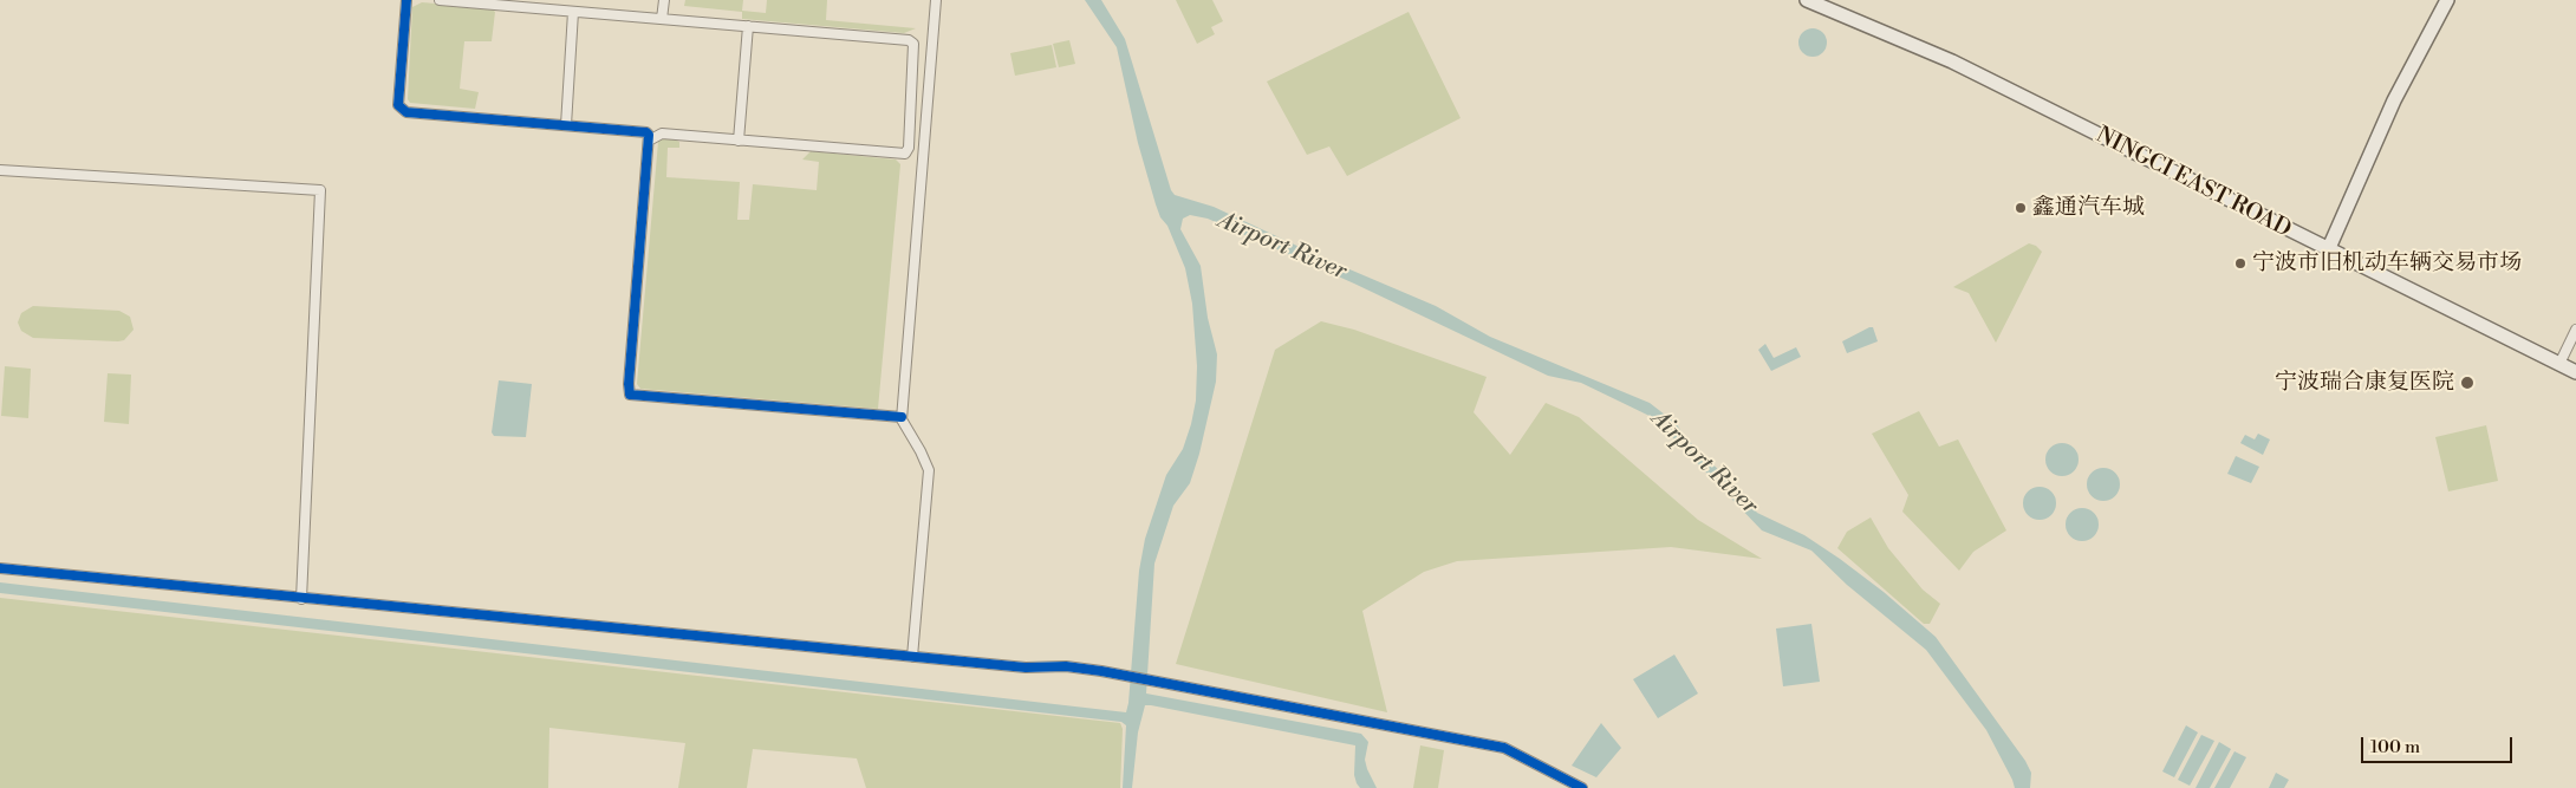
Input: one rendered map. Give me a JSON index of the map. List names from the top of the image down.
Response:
{
  "streets": {
    "main road": ["NINGCI EAST ROAD"]
  },
  "water": ["Airport River"],
  "places": ["鑫通汽车城", "宁波市旧机动车辆交易市场", "宁波瑞合康复医院"],
  "scale_bar": "100 m"
}
